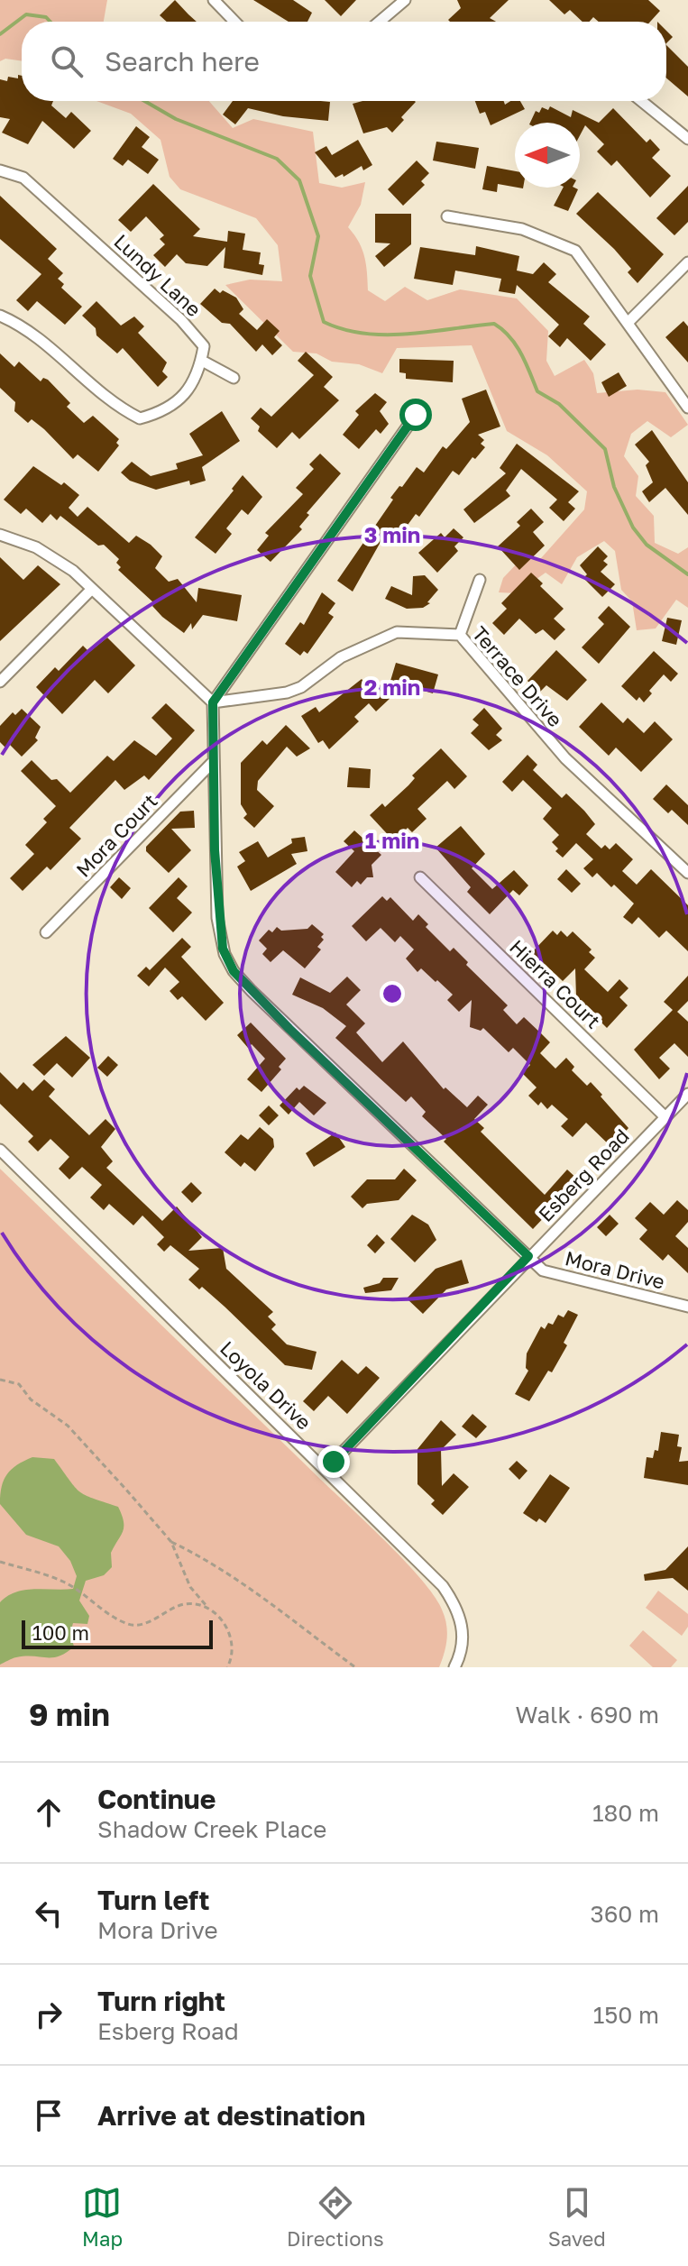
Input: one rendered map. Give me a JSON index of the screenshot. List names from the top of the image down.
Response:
{
  "streets": {
    "street": [
      "Lundy Lane",
      "Terrace Drive",
      "Mora Court",
      "Hierra Court",
      "Esberg Road",
      "Mora Drive",
      "Loyola Drive"
    ]
  },
  "crossings": [
    ["Terrace Drive", "Mora Drive"],
    ["Mora Court", "Mora Drive"],
    ["Hierra Court", "Esberg Road"],
    ["Esberg Road", "Mora Drive"],
    ["Esberg Road", "Loyola Drive"]
  ],
  "scale_bar": "100 m",
  "north": "left",
  "page": {
    "search": "Search here",
    "scale": "100 m",
    "heading": ["9 min", "Walk · 690 m"],
    "list": [
      ["Continue", "Shadow Creek Place", "180 m"],
      ["Turn left", "Mora Drive", "360 m"],
      ["Turn right", "Esberg Road", "150 m"],
      "Arrive at destination"
    ],
    "nav": ["Map", "Directions", "Saved"]
  },
  "rings": ["3 min", "2 min", "1 min"]
}
